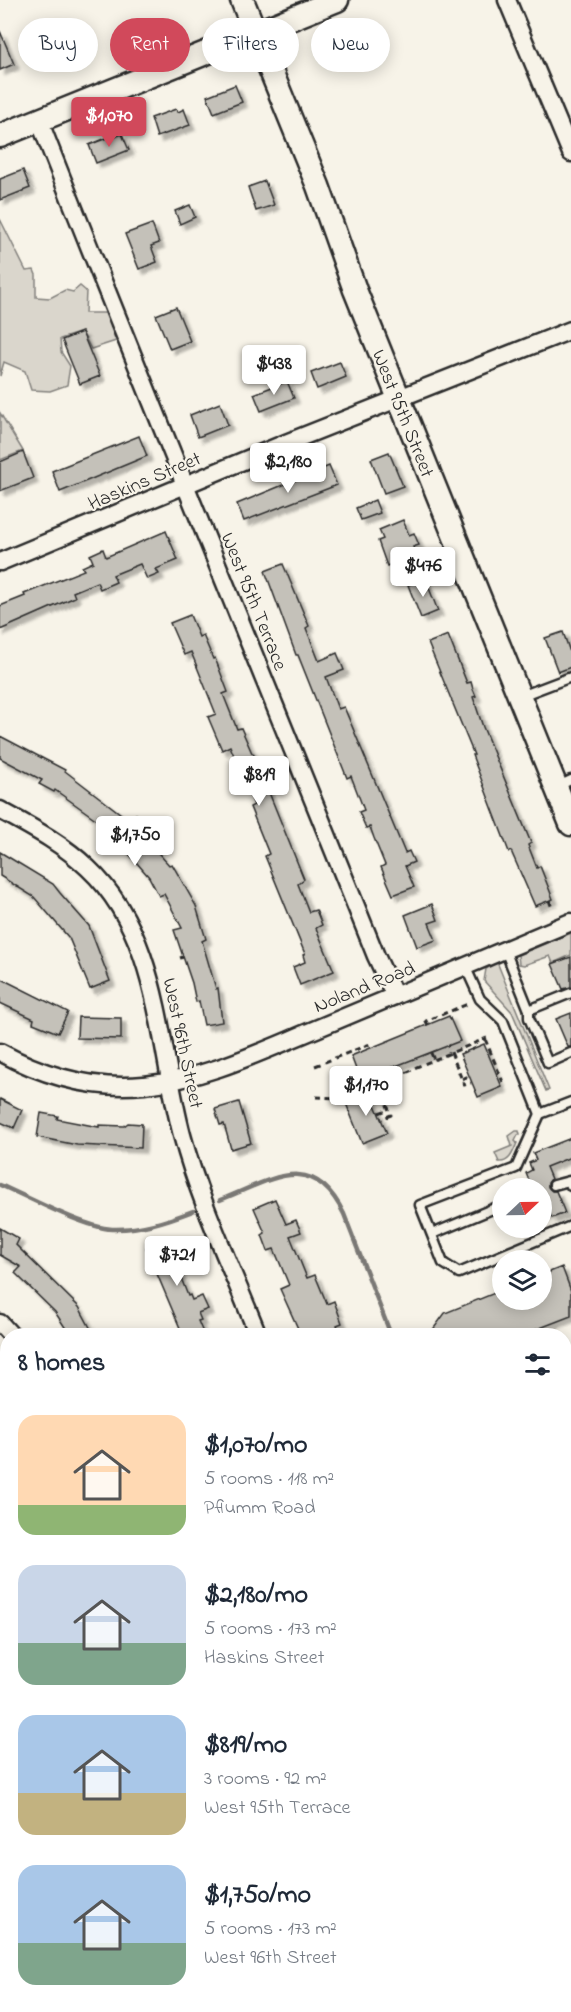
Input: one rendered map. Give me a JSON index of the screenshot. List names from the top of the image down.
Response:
{
  "streets": {
    "main road": ["West 95th Street"],
    "street": [
      "Haskins Street",
      "West 95th Terrace",
      "Noland Road",
      "West 96th Street"
    ]
  },
  "crossings": [
    ["West 95th Street", "Haskins Street"],
    ["Haskins Street", "West 95th Terrace"],
    ["West 95th Terrace", "Noland Road"],
    ["Noland Road", "West 96th Street"]
  ],
  "north": "right",
  "page": {
    "chip": [
      "Buy",
      "Rent",
      "Filters",
      "New"
    ],
    "price": [
      "$1,070",
      "$438",
      "$2,180",
      "$476",
      "$819",
      "$1,750",
      "$1,170",
      "$721"
    ],
    "heading": "8 homes",
    "list": [
      {
        "name": "$1,070/mo",
        "note": "5 rooms · 118 m² · Pflumm Road"
      },
      {
        "name": "$2,180/mo",
        "note": "5 rooms · 173 m² · Haskins Street"
      },
      {
        "name": "$819/mo",
        "note": "3 rooms · 92 m² · West 95th Terrace"
      },
      {
        "name": "$1,750/mo",
        "note": "5 rooms · 173 m² · West 96th Street"
      }
    ]
  }
}
